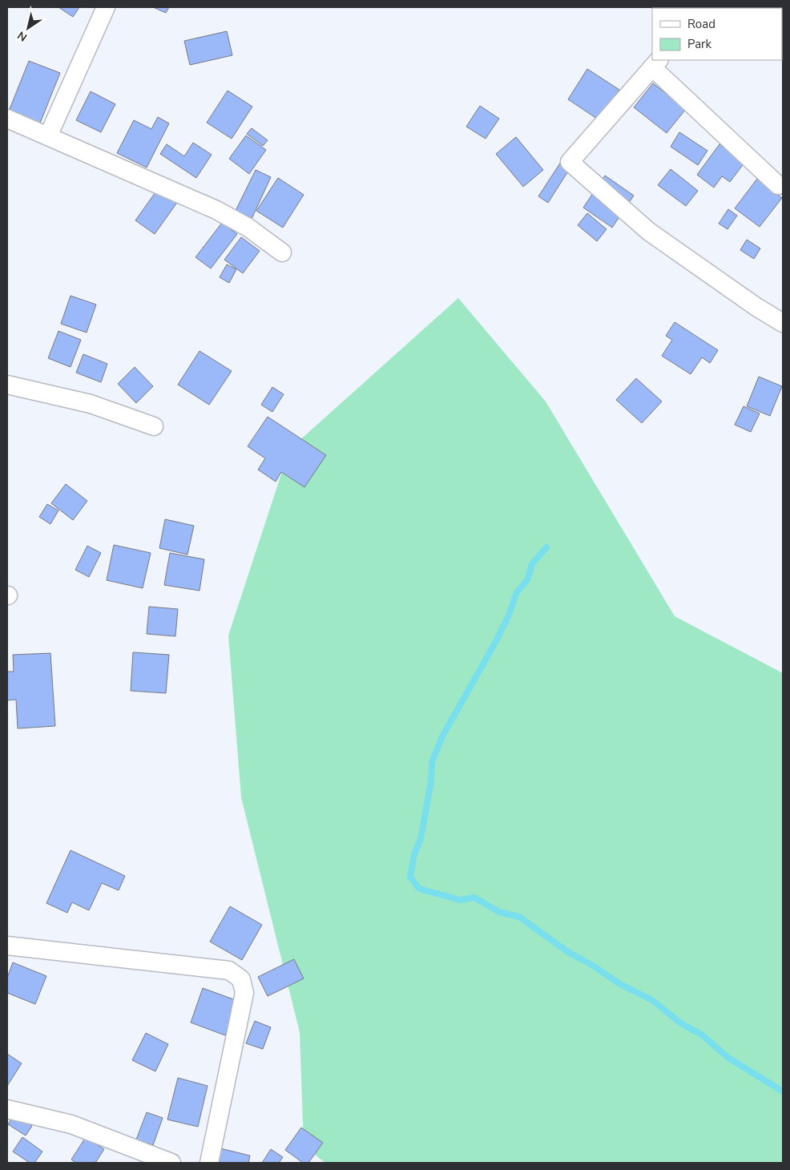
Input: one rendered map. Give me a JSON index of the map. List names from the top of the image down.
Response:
{
  "legend": ["Road", "Park"],
  "north": "bottom left"
}
